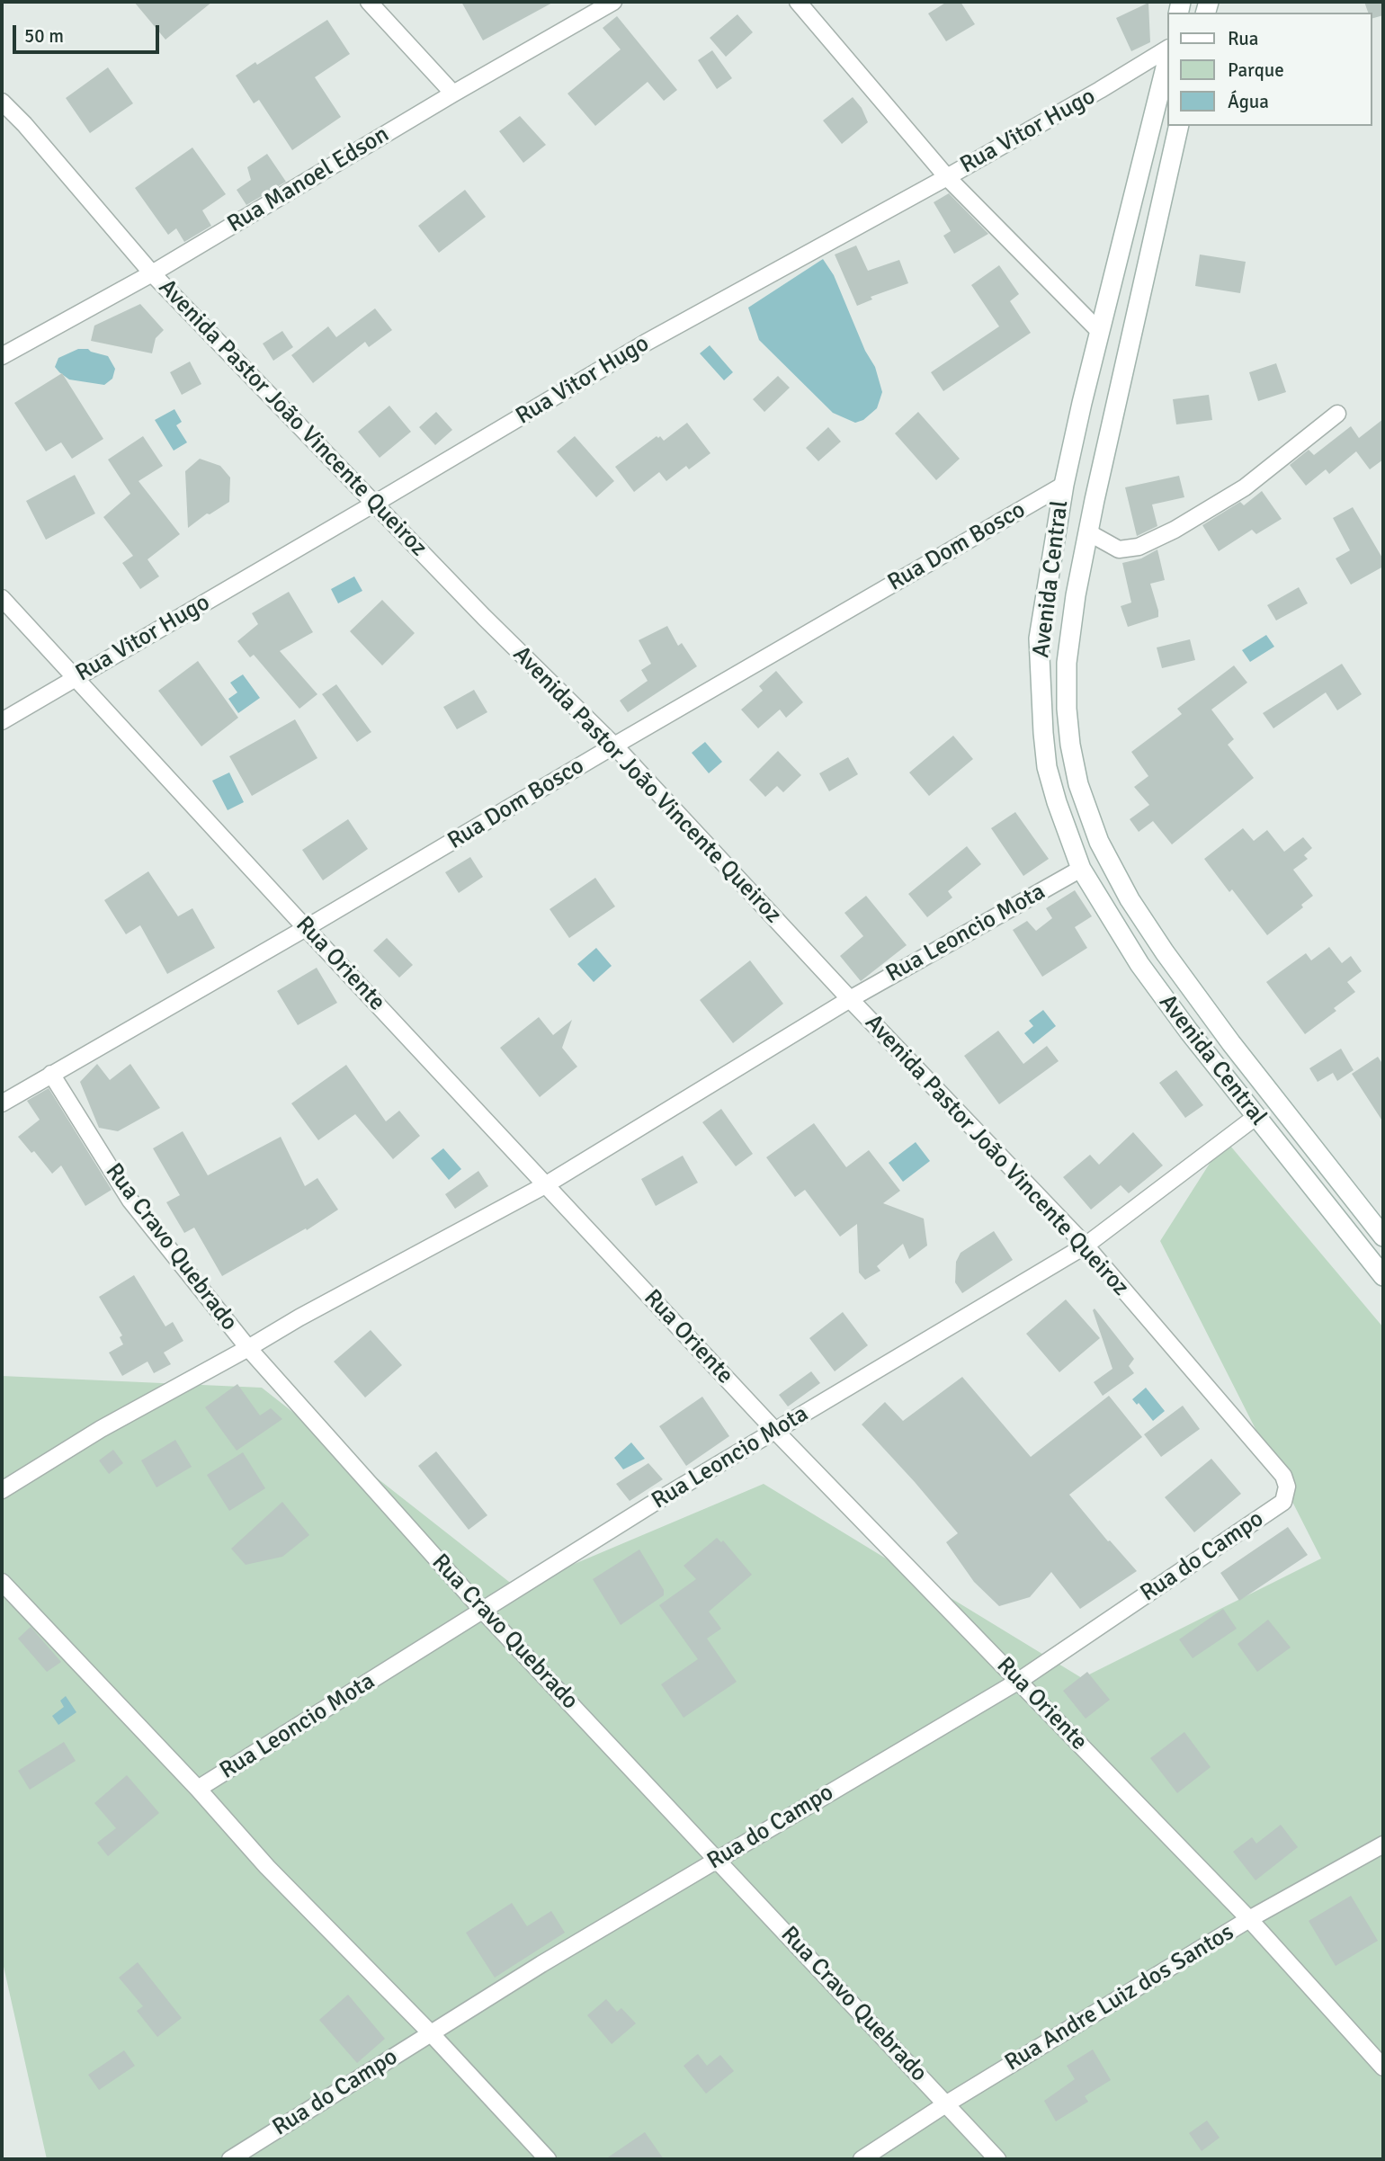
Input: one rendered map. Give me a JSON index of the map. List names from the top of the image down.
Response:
{
  "streets": {
    "main road": ["Avenida Central"],
    "street": [
      "Rua Vitor Hugo",
      "Rua Manoel Edson",
      "Avenida Pastor João Vincente Queiroz",
      "Rua Dom Bosco",
      "Rua Leoncio Mota",
      "Rua Oriente",
      "Rua Cravo Quebrado",
      "Rua do Campo",
      "Rua Andre Luiz dos Santos"
    ]
  },
  "crossings": [
    ["Rua Vitor Hugo", "Avenida Pastor João Vincente Queiroz"],
    ["Rua Vitor Hugo", "Rua Oriente"],
    ["Rua Manoel Edson", "Avenida Pastor João Vincente Queiroz"],
    ["Avenida Pastor João Vincente Queiroz", "Rua Dom Bosco"],
    ["Avenida Pastor João Vincente Queiroz", "Rua Leoncio Mota"],
    ["Avenida Pastor João Vincente Queiroz", "Rua do Campo"],
    ["Rua Dom Bosco", "Avenida Central"],
    ["Rua Dom Bosco", "Rua Oriente"],
    ["Rua Dom Bosco", "Rua Cravo Quebrado"],
    ["Avenida Central", "Rua Leoncio Mota"],
    ["Rua Leoncio Mota", "Rua Oriente"],
    ["Rua Leoncio Mota", "Rua Cravo Quebrado"],
    ["Rua Oriente", "Rua do Campo"],
    ["Rua Oriente", "Rua Andre Luiz dos Santos"],
    ["Rua Cravo Quebrado", "Rua do Campo"],
    ["Rua Cravo Quebrado", "Rua Andre Luiz dos Santos"]
  ],
  "legend": ["Rua", "Parque", "Água"],
  "scale_bar": "50 m"
}
